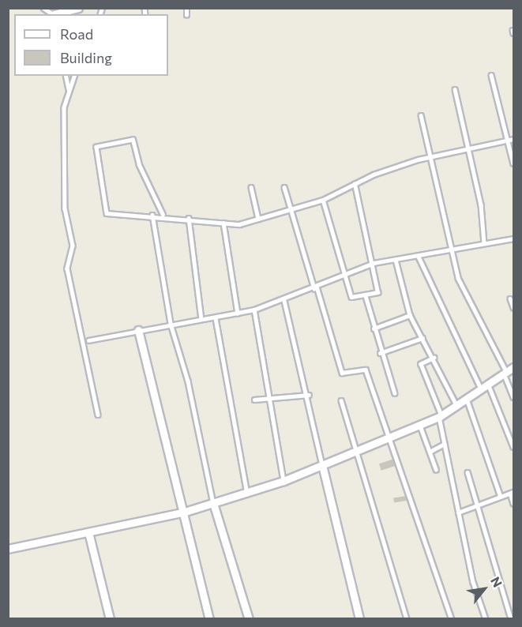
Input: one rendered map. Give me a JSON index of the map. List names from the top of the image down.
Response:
{
  "legend": ["Road", "Building"],
  "north": "top right"
}
